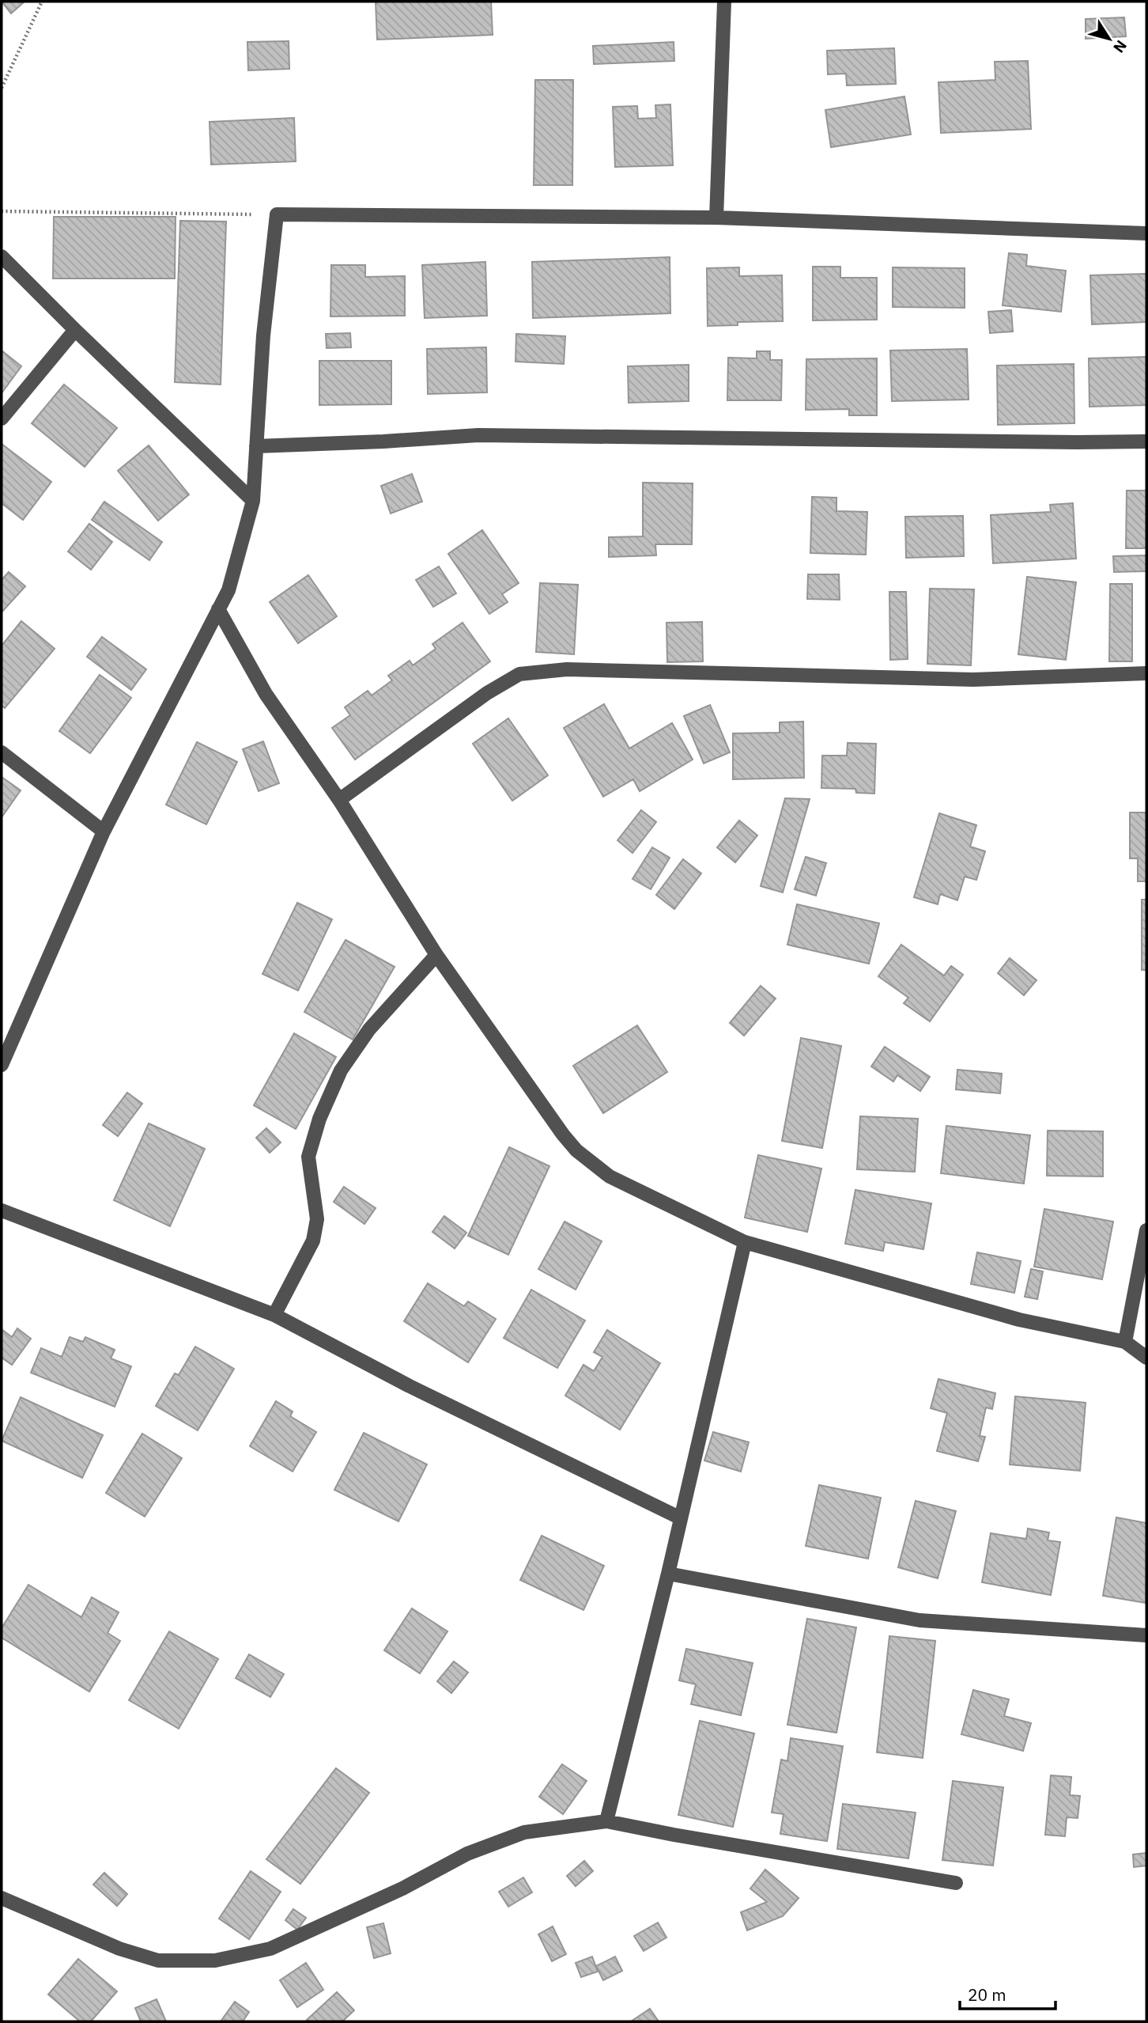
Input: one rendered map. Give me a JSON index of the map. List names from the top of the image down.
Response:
{
  "scale_bar": "20 m",
  "north": "bottom right"
}
